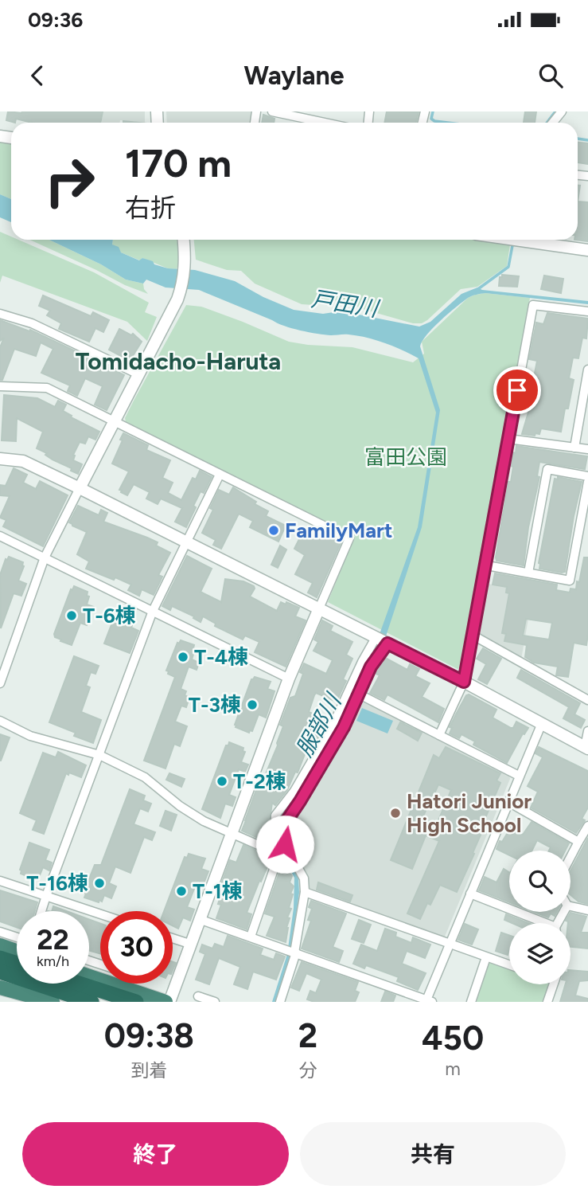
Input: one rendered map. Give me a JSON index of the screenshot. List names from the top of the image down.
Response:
{
  "districts": ["Tomidacho-Haruta"],
  "water": ["戸田川", "服部川"],
  "parks": ["富田公園"],
  "places": [
    "FamilyMart",
    "T-6棟",
    "T-4棟",
    "T-3棟",
    "T-2棟",
    "Hatori Junior High School",
    "T-16棟",
    "T-1棟"
  ],
  "page": {
    "status": "09:36",
    "header": "Waylane",
    "turn": ["170 m", "右折"],
    "speed": "22 km/h",
    "limit": "30",
    "eta": [
      "09:38",
      "到着",
      "2",
      "分",
      "450",
      "m"
    ],
    "buttons": ["終了", "共有"]
  }
}
